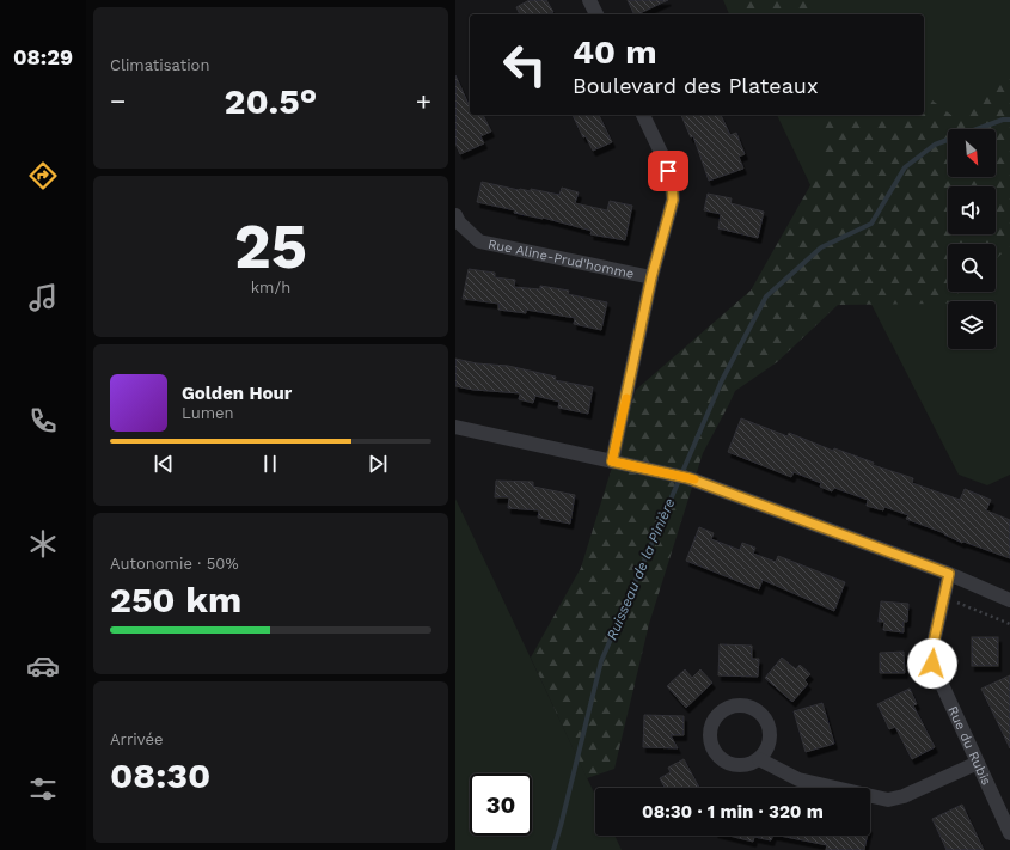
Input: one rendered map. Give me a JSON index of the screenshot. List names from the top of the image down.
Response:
{
  "streets": {
    "street": ["Rue Aline-Prud'homme", "Rue du Rubis"]
  },
  "water": ["Ruisseau de la Pinière"],
  "north": "bottom right",
  "page": {
    "tabs": "08:29",
    "tile": [
      "Climatisation",
      ["25", "km/h"],
      ["Autonomie · 50%", "250 km"],
      ["Arrivée", "08:30"]
    ],
    "turn": ["40 m", "Boulevard des Plateaux"],
    "heat": ["−", "20.5°", "+"],
    "song": ["Golden Hour", "Lumen"],
    "limit": "30",
    "trip": "08:30 · 1 min · 320 m"
  }
}
